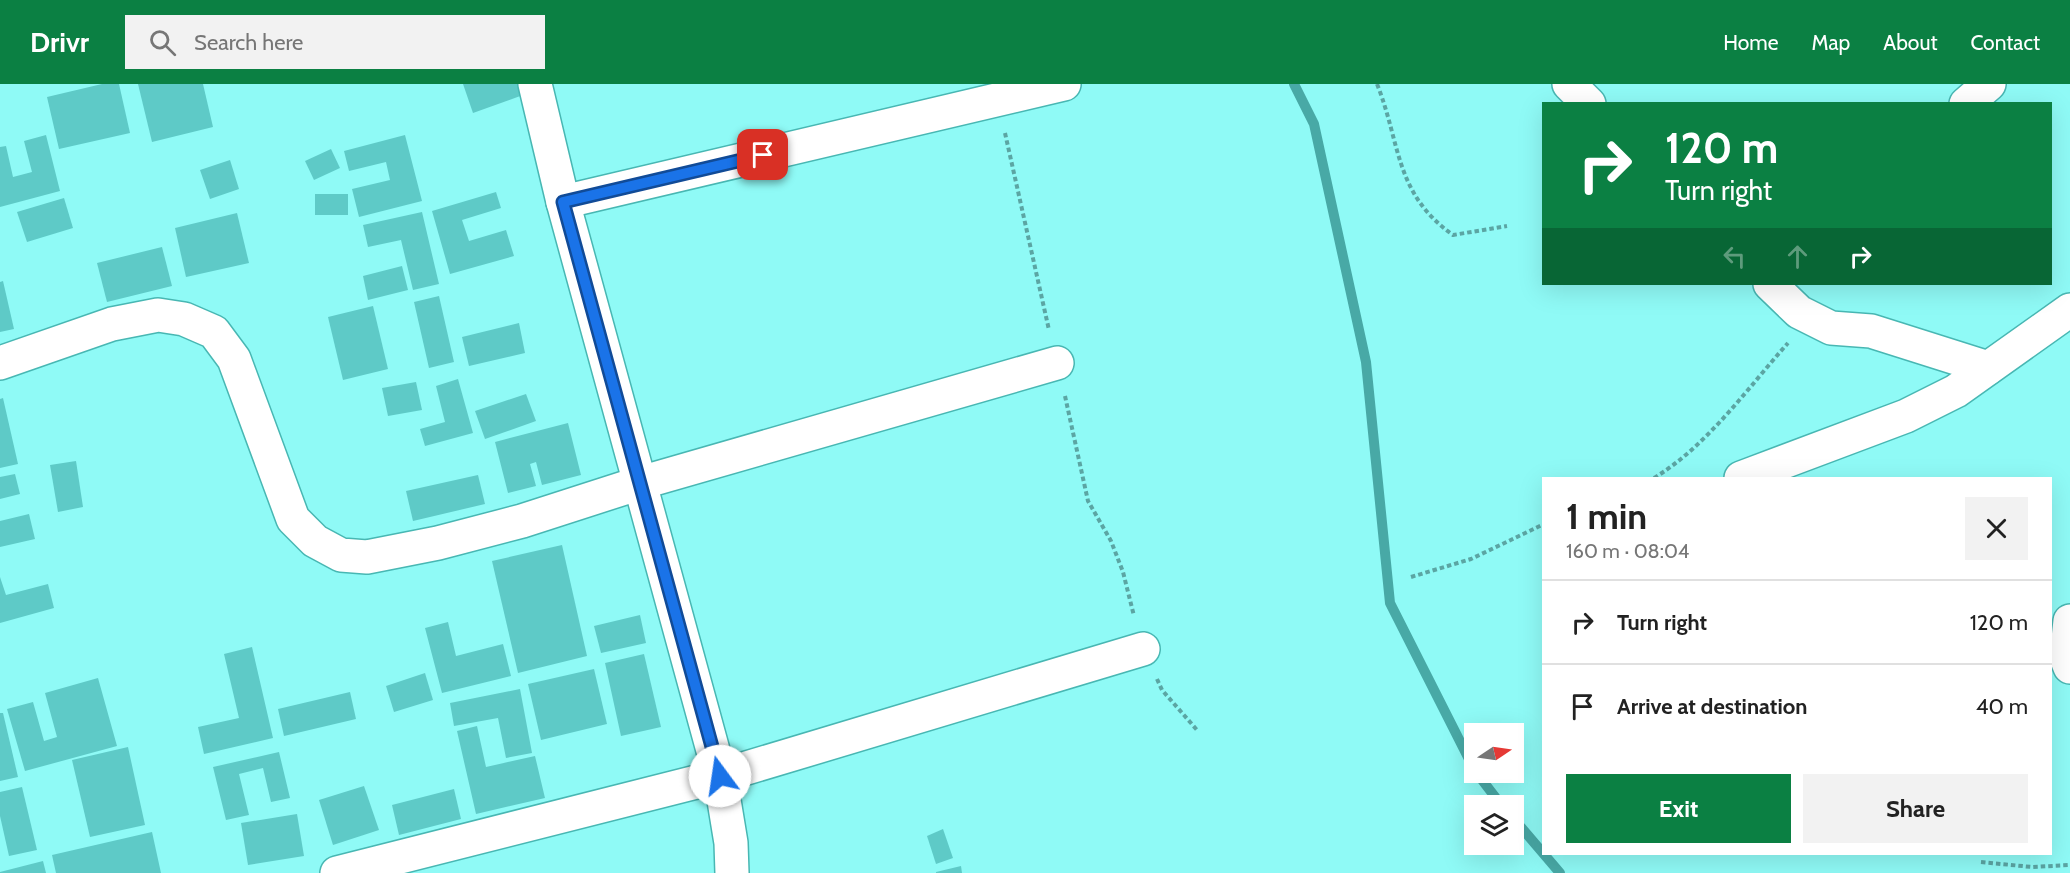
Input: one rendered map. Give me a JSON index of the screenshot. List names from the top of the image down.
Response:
{
  "north": "right",
  "page": {
    "header": "Drivr",
    "search": "Search here",
    "nav": [
      "Home",
      "Map",
      "About",
      "Contact"
    ],
    "turn": ["120 m", "Turn right"],
    "heading": ["1 min", "160 m · 08:04"],
    "list": [
      {
        "name": "Turn right",
        "value": "120 m"
      },
      {
        "name": "Arrive at destination",
        "value": "40 m"
      }
    ],
    "buttons": ["Exit", "Share"]
  }
}
